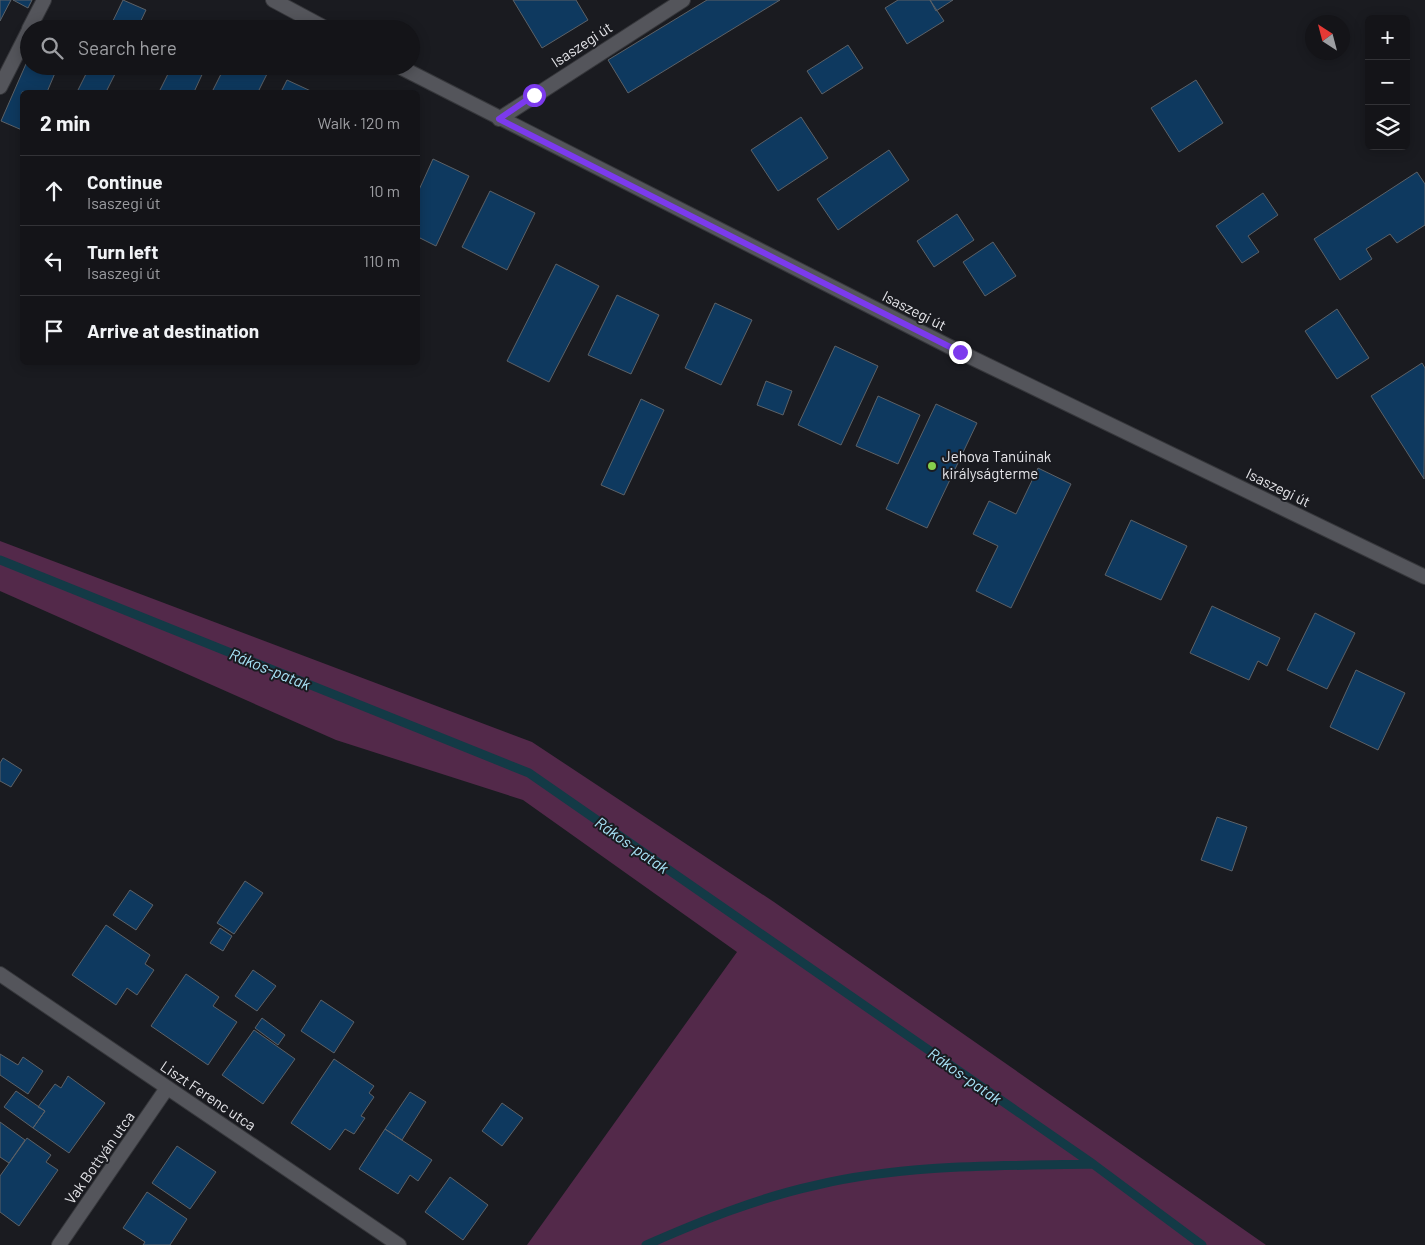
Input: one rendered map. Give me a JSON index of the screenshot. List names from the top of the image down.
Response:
{
  "streets": {
    "main road": ["Isaszegi út", "Liszt Ferenc utca", "Vak Bottyán utca"]
  },
  "crossings": [
    ["Liszt Ferenc utca", "Vak Bottyán utca"]
  ],
  "water": ["Rákos-patak"],
  "places": ["Jehova Tanúinak királyságterme"],
  "north": "top left",
  "page": {
    "map_buttons": ["+", "−"],
    "search": "Search here",
    "heading": ["2 min", "Walk · 120 m"],
    "list": [
      ["Continue", "Isaszegi út", "10 m"],
      ["Turn left", "Isaszegi út", "110 m"],
      "Arrive at destination"
    ]
  }
}
